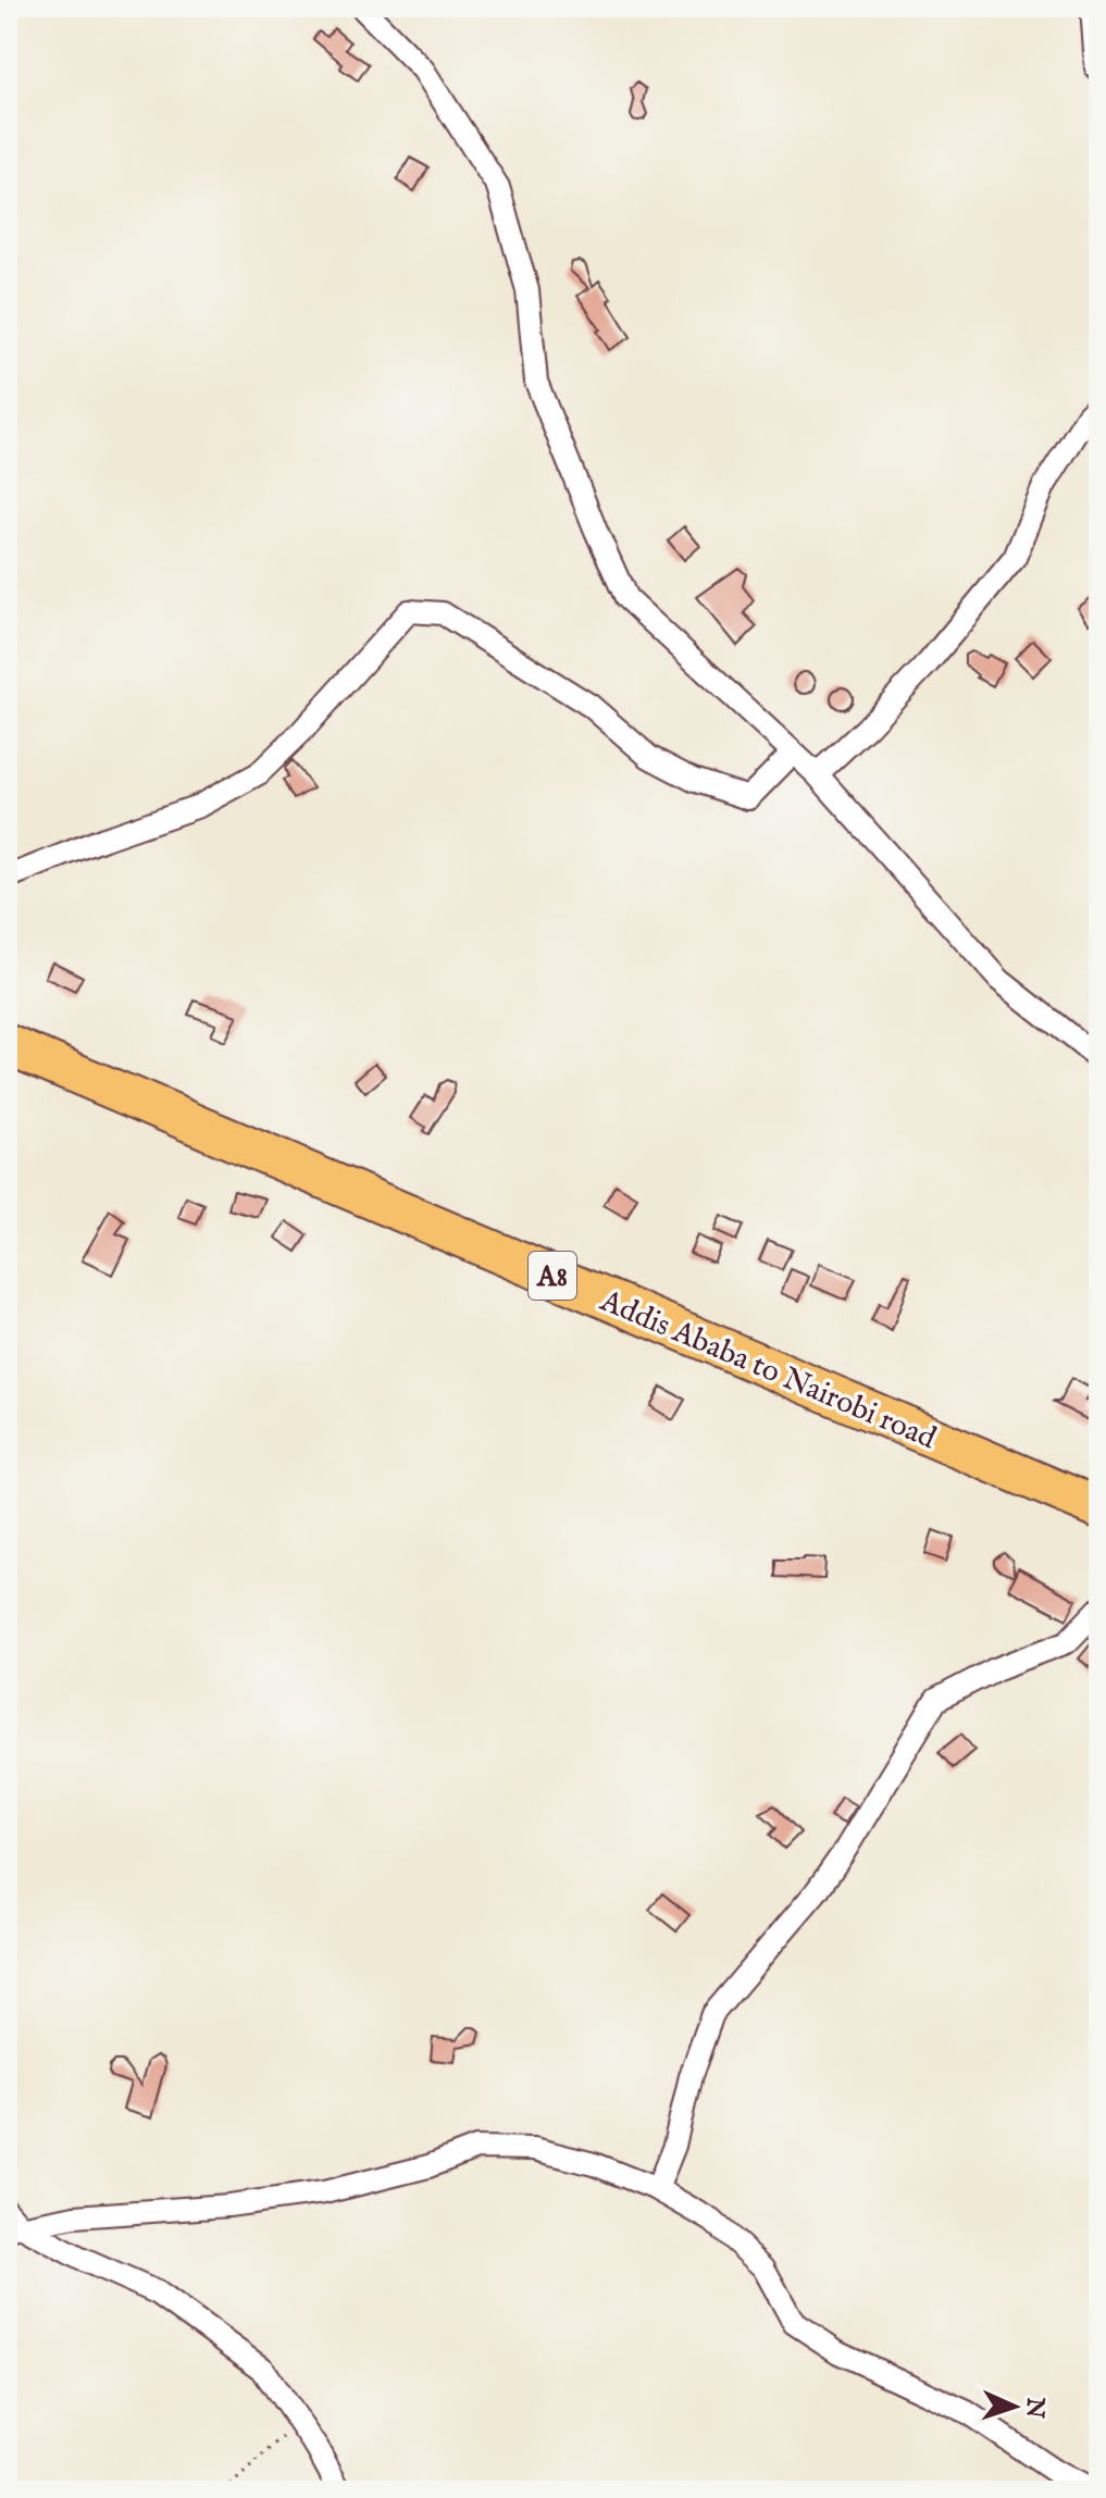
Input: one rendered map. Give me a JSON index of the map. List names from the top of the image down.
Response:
{
  "streets": {
    "highway": ["A8", "Addis Ababa to Nairobi road"]
  },
  "north": "right"
}
